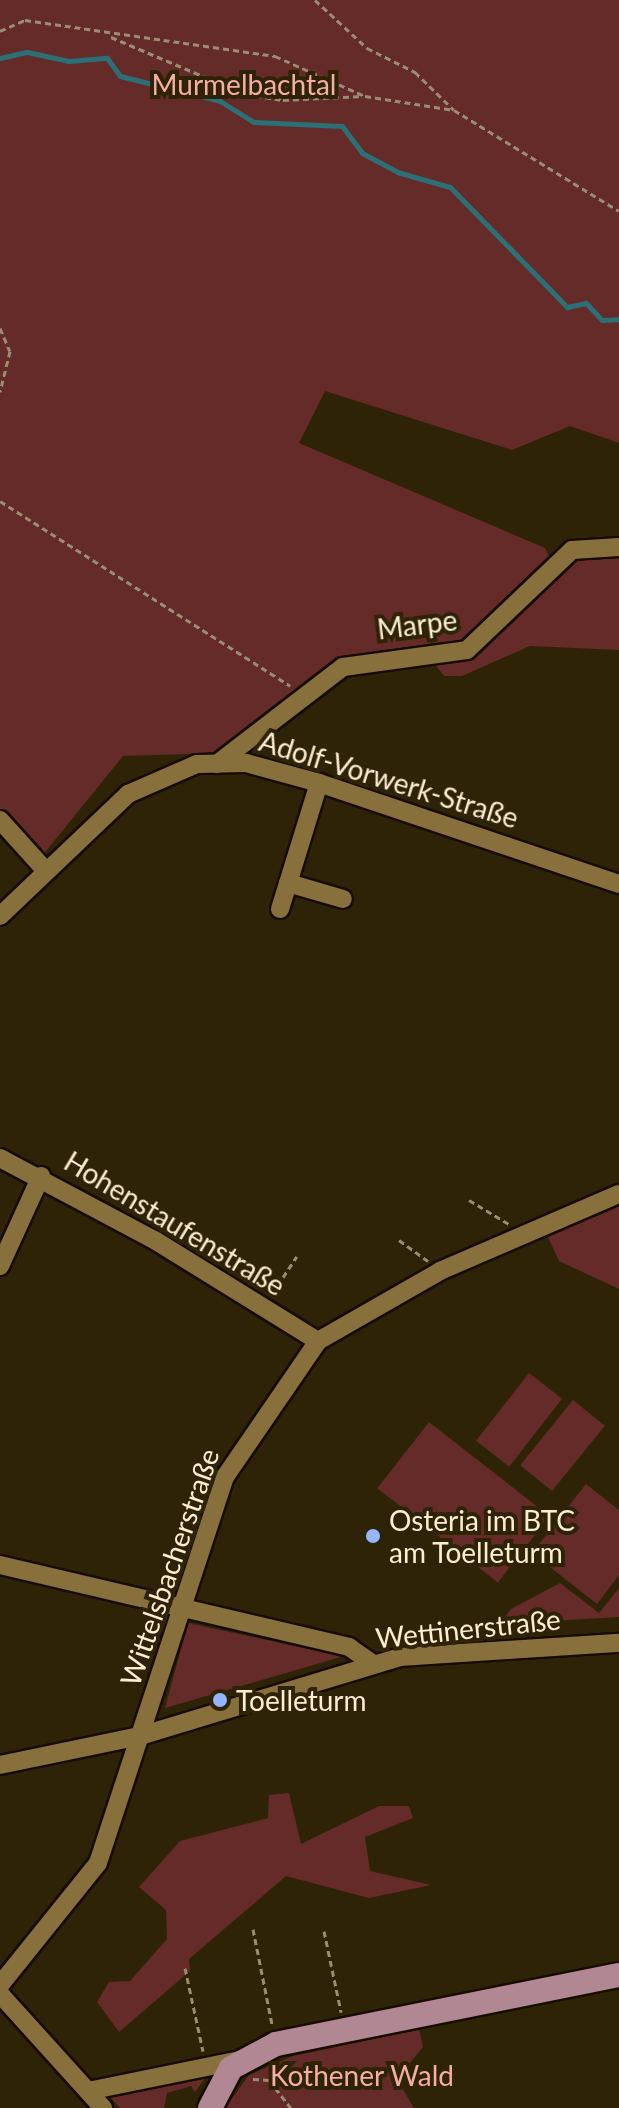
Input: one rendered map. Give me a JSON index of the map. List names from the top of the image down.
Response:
{
  "streets": {
    "street": [
      "Marpe",
      "Adolf-Vorwerk-Straße",
      "Hohenstaufenstraße",
      "Wittelsbacherstraße",
      "Wettinerstraße"
    ]
  },
  "crossings": [
    ["Marpe", "Adolf-Vorwerk-Straße"],
    ["Hohenstaufenstraße", "Wittelsbacherstraße"],
    ["Wittelsbacherstraße", "Wettinerstraße"]
  ],
  "parks": ["Murmelbachtal", "Kothener Wald"],
  "places": ["Osteria im BTC am Toelleturm", "Toelleturm"]
}
